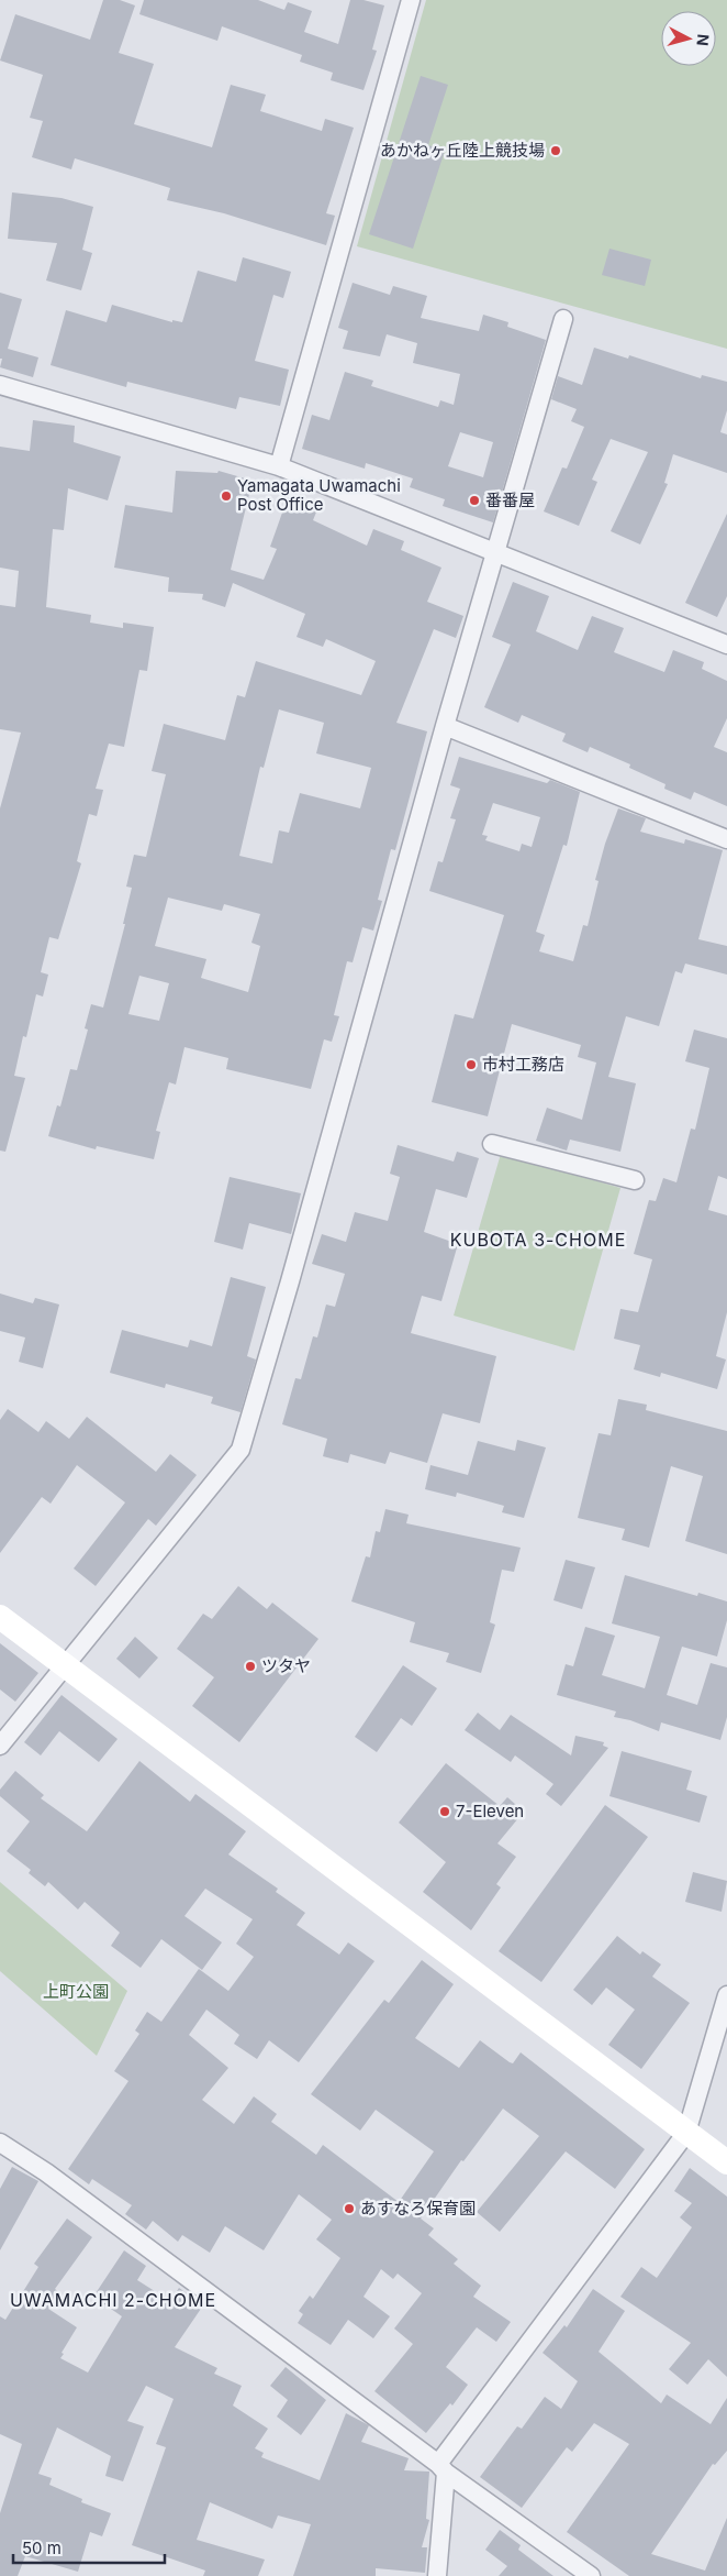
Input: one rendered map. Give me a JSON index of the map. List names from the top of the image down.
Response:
{
  "districts": ["KUBOTA 3-CHOME", "UWAMACHI 2-CHOME"],
  "parks": ["上町公園"],
  "places": [
    "あかねヶ丘陸上競技場",
    "Yamagata Uwamachi Post Office",
    "番番屋",
    "市村工務店",
    "ツタヤ",
    "7-Eleven",
    "あすなろ保育園"
  ],
  "scale_bar": "50 m",
  "north": "right"
}
